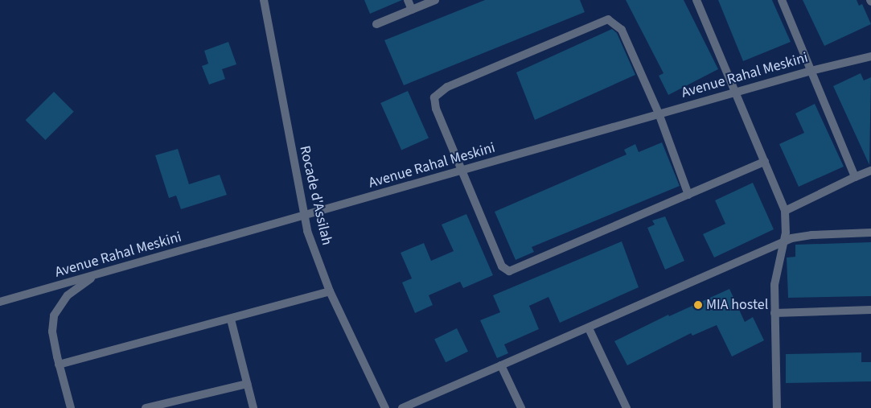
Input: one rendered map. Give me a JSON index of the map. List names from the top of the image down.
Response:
{
  "streets": {
    "street": ["Avenue Rahal Meskini", "Rocade d'Assilah"]
  },
  "crossings": [
    ["Avenue Rahal Meskini", "Rocade d'Assilah"]
  ],
  "places": ["MIA hostel"]
}
